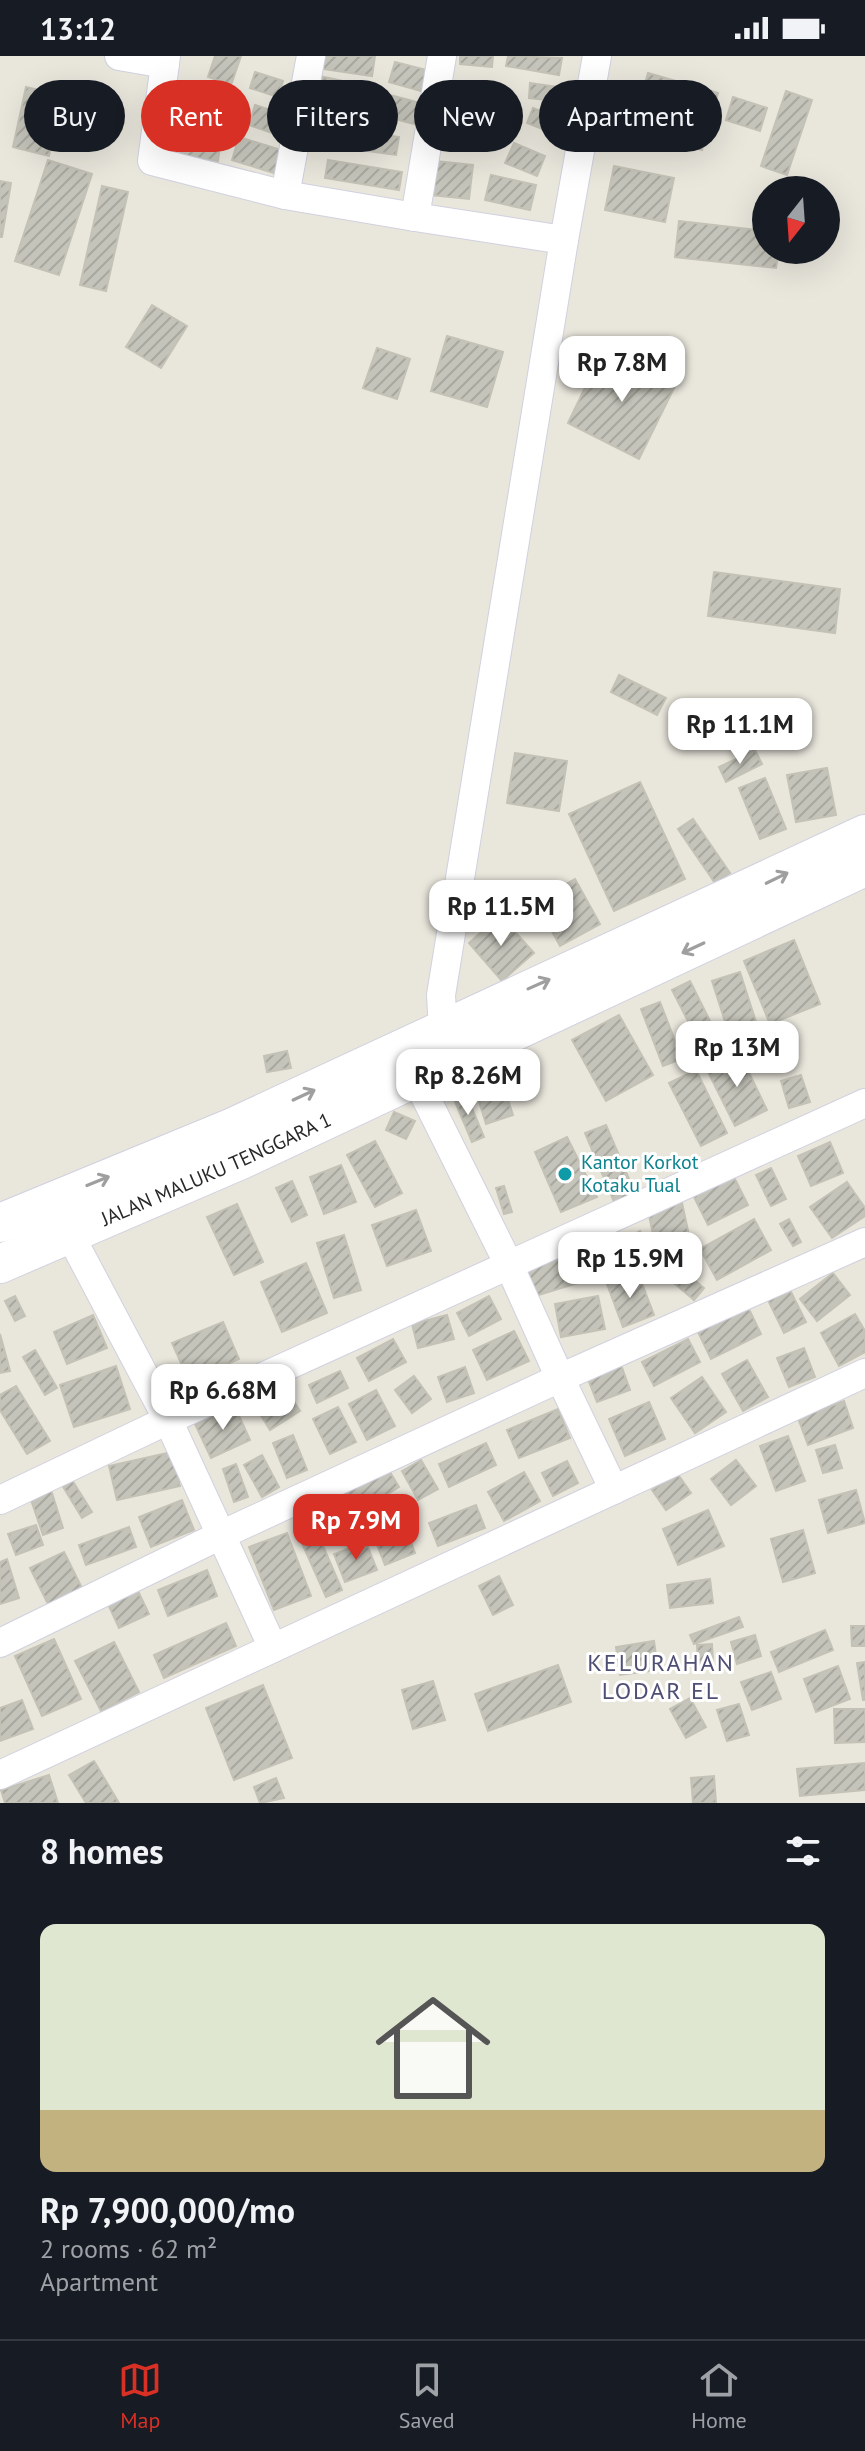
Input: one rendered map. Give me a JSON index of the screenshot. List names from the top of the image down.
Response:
{
  "streets": {
    "main road": ["JALAN MALUKU TENGGARA 1"]
  },
  "districts": ["KELURAHAN LODAR EL"],
  "places": ["Kantor Korkot Kotaku Tual"],
  "north": "bottom",
  "page": {
    "status": "13:12",
    "chip": [
      "Buy",
      "Rent",
      "Filters",
      "New",
      "Apartment"
    ],
    "price": [
      "Rp 7.8M",
      "Rp 11.1M",
      "Rp 11.5M",
      "Rp 13M",
      "Rp 8.26M",
      "Rp 15.9M",
      "Rp 6.68M",
      "Rp 7.9M"
    ],
    "heading": "8 homes",
    "list": [
      {
        "name": "Rp 7,900,000/mo",
        "note": "2 rooms · 62 m² · Apartment"
      }
    ],
    "tabs": ["Map", "Saved", "Home"]
  }
}
